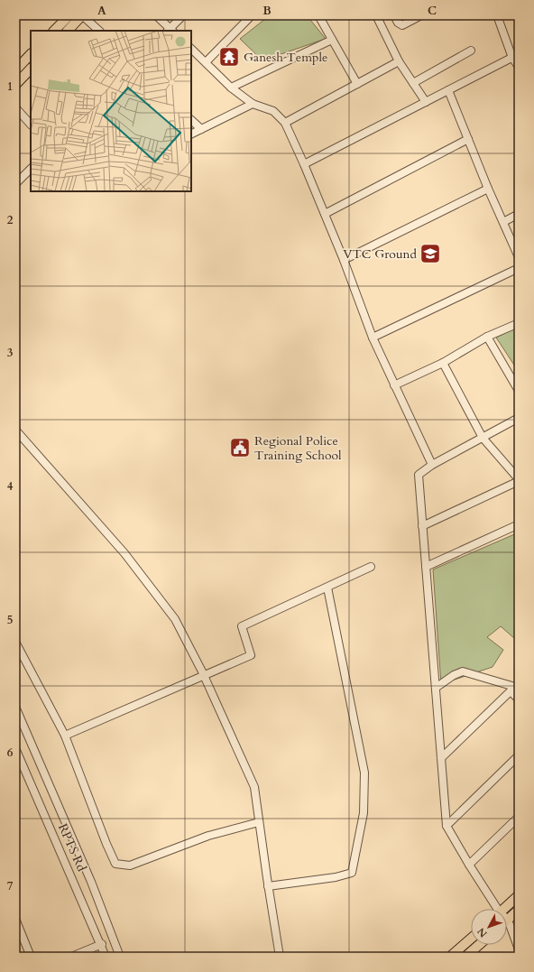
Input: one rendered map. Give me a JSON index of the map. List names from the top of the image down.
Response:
{
  "streets": {
    "street": ["RPTS Rd"]
  },
  "places": {
    "temple": ["Ganesh Temple"],
    "school or university": ["VTC Ground"],
    "public building": ["Regional Police Training School"]
  },
  "north": "bottom left",
  "grid": {
    "columns": ["A", "B", "C"],
    "rows": [
      "1",
      "2",
      "3",
      "4",
      "5",
      "6",
      "7"
    ]
  }
}
